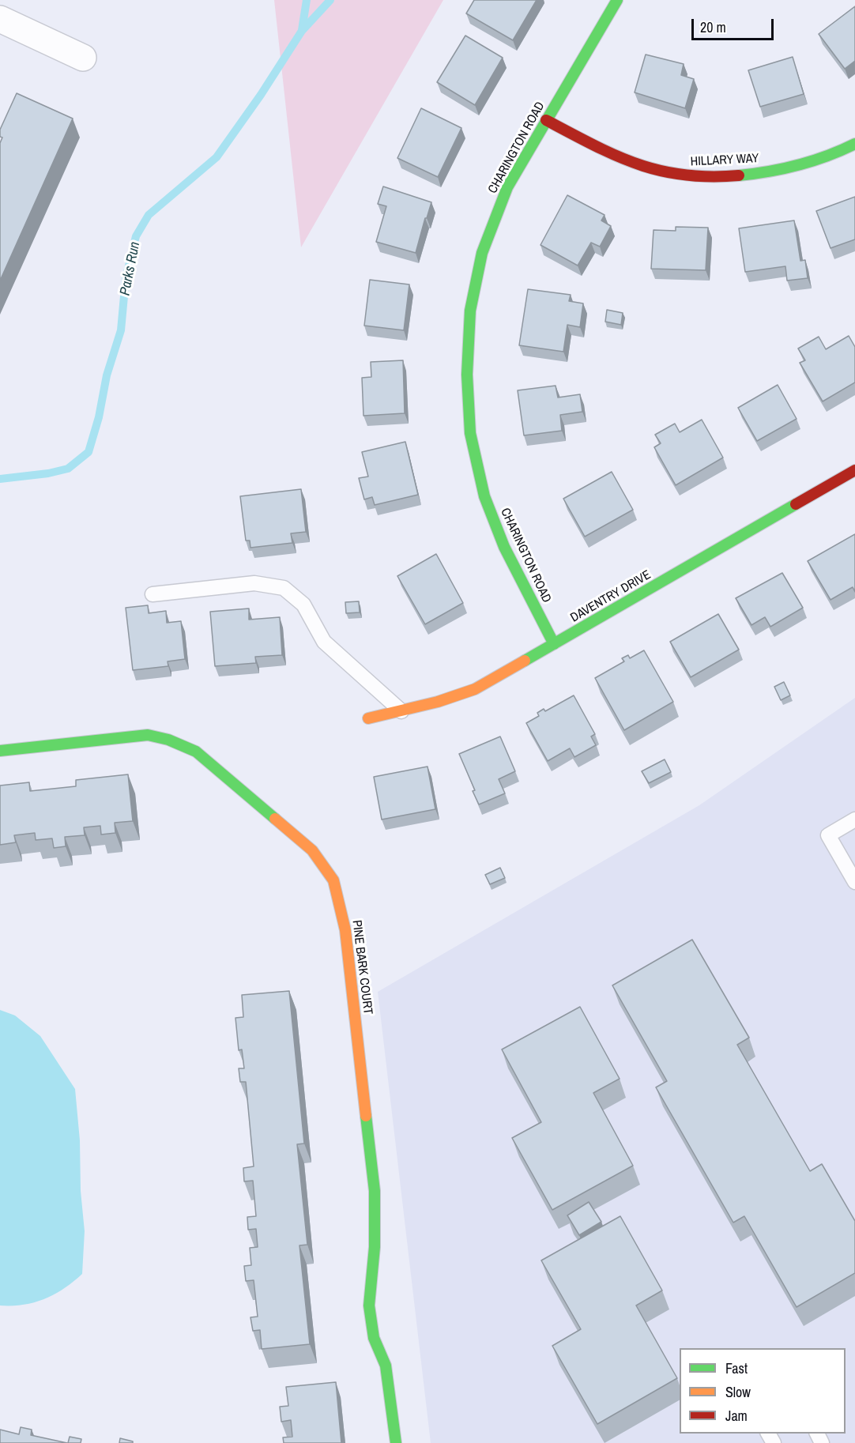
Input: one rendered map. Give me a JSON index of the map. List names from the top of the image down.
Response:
{
  "streets": {
    "street": [
      "CHARINGTON ROAD",
      "HILLARY WAY",
      "DAVENTRY DRIVE",
      "PINE BARK COURT"
    ]
  },
  "crossings": [
    ["CHARINGTON ROAD", "HILLARY WAY"],
    ["CHARINGTON ROAD", "DAVENTRY DRIVE"]
  ],
  "water": ["Parks Run"],
  "legend": ["Fast", "Slow", "Jam"],
  "scale_bar": "20 m"
}
